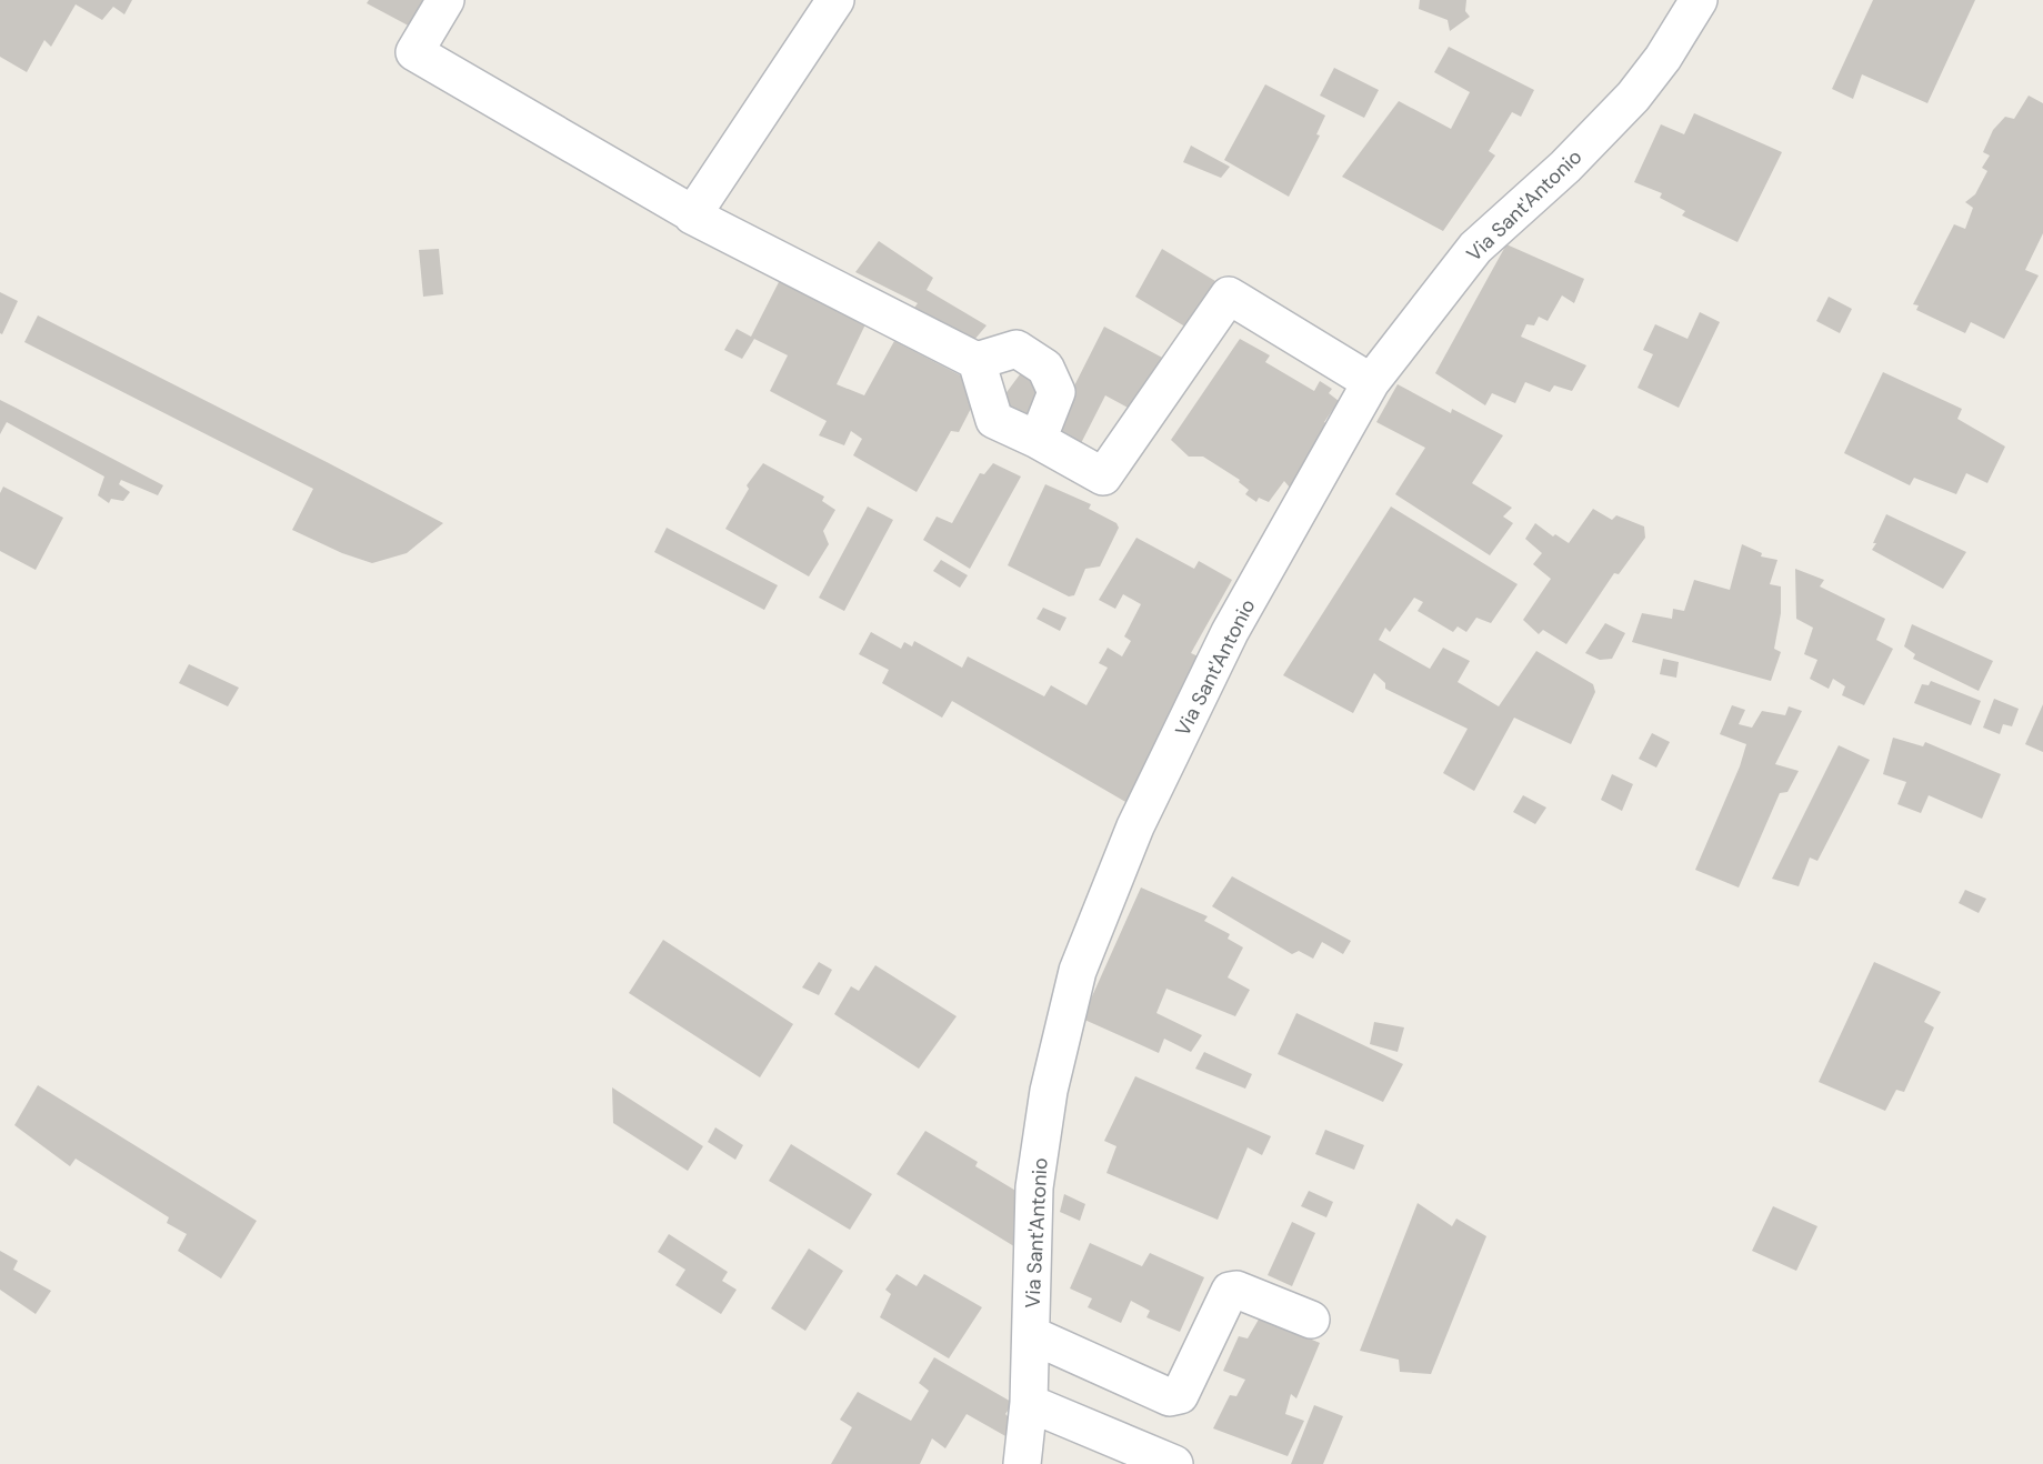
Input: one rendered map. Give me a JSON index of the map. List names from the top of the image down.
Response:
{
  "streets": {
    "street": ["Via Sant'Antonio"]
  }
}
